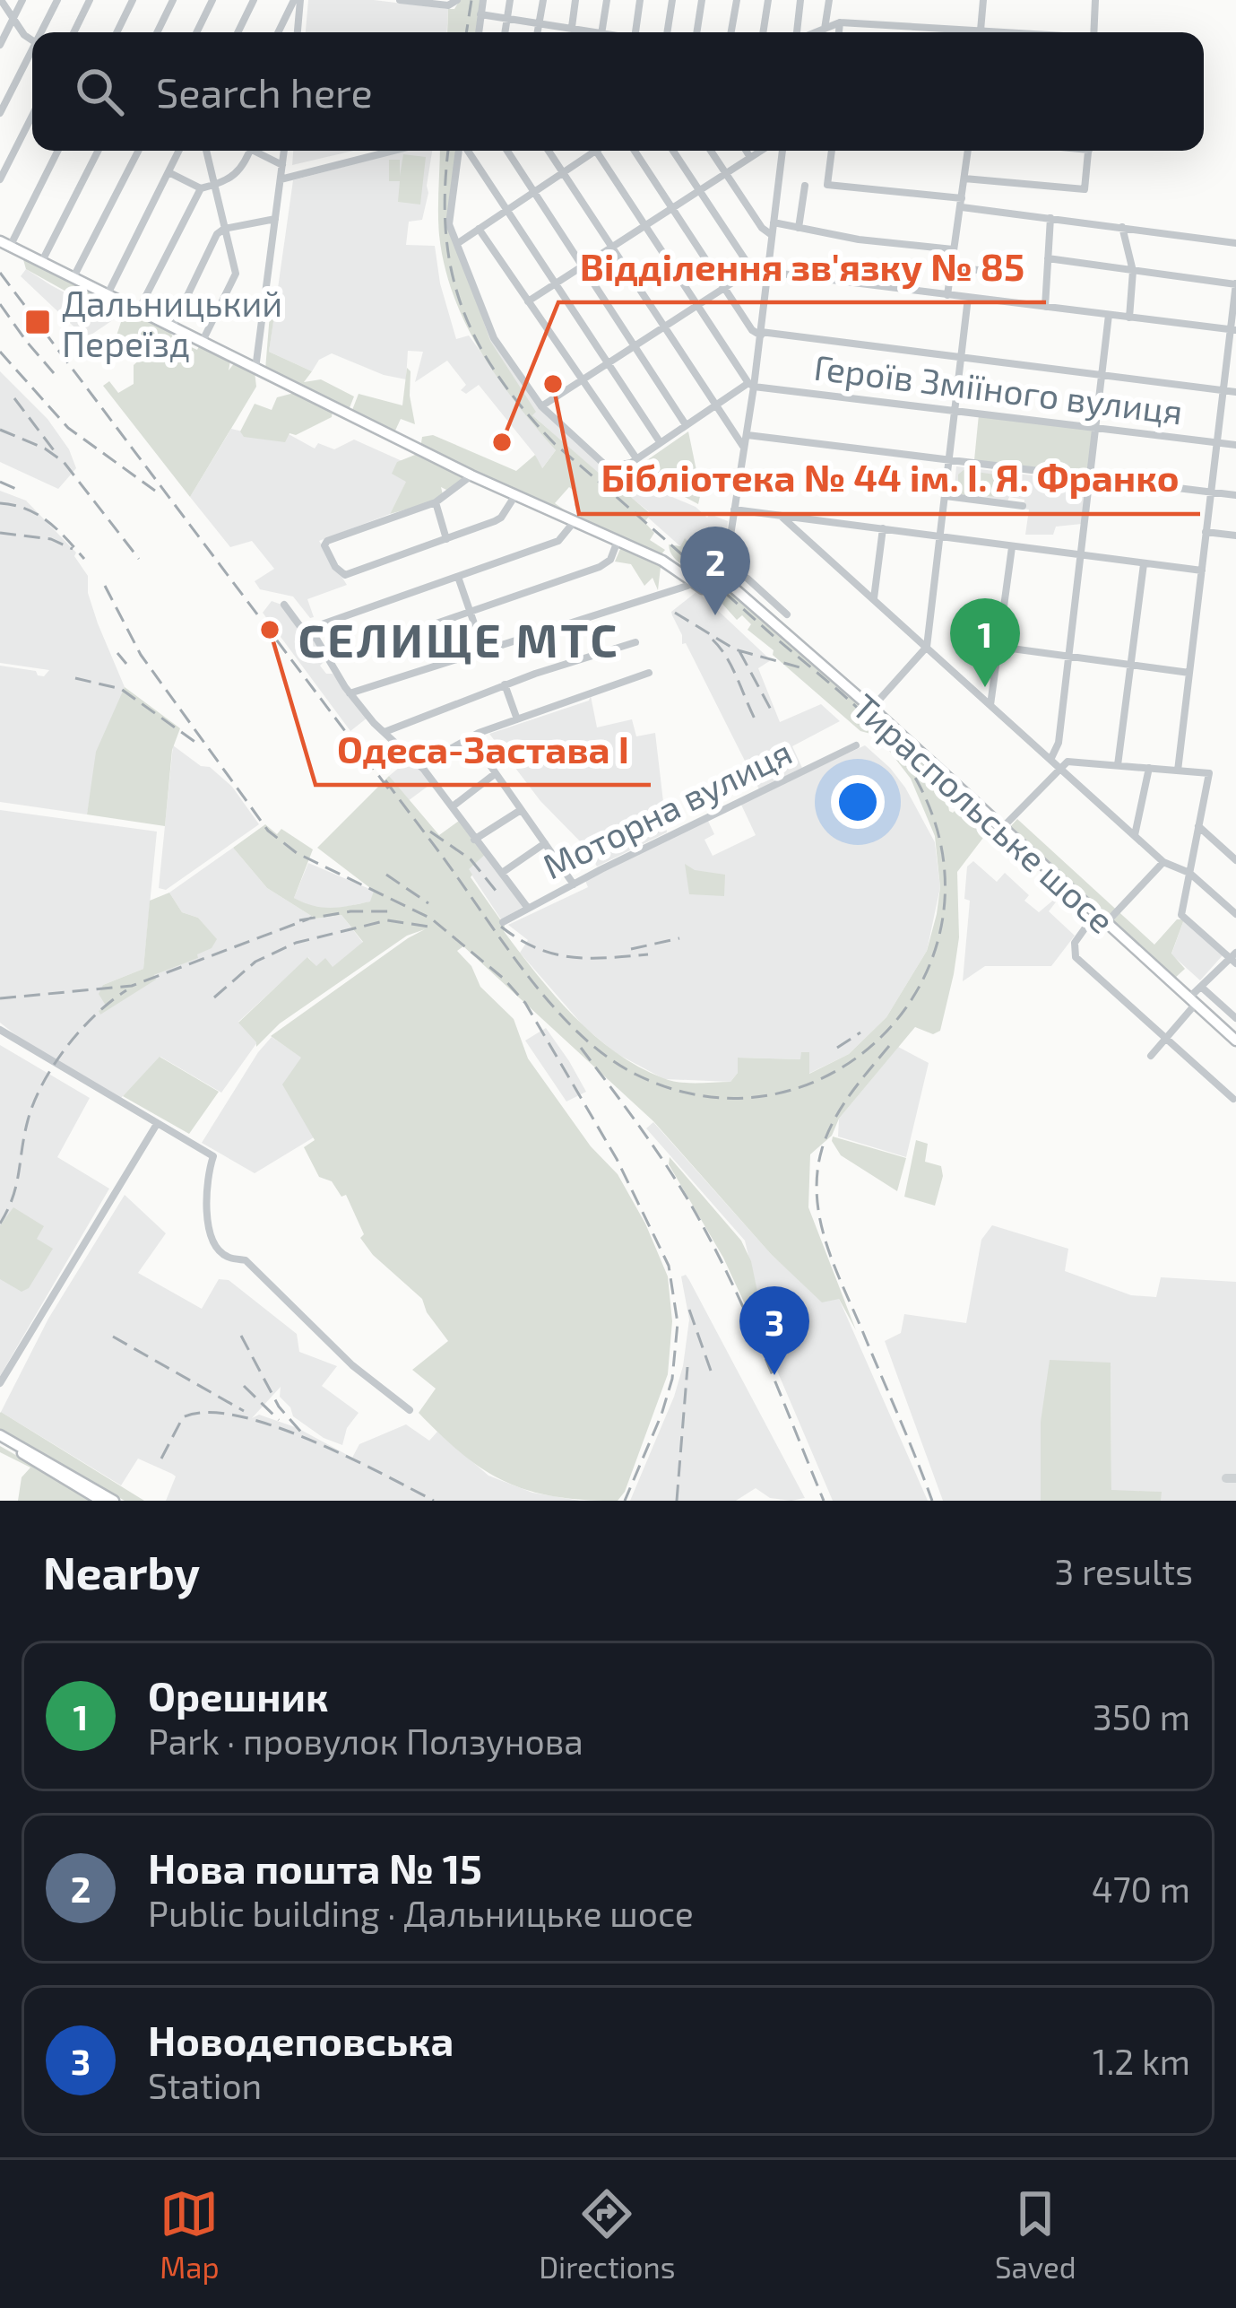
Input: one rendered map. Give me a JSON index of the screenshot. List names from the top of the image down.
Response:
{
  "streets": {
    "main road": ["Тираспольське шосе"],
    "street": ["Героїв Зміїного вулиця", "Моторна вулиця"]
  },
  "districts": ["CЕЛИЩЕ МТС"],
  "places": {
    "transit": ["Дальницький Переїзд"],
    "other": ["Бібліотека № 44 ім. І. Я. Франко", "Відділення зв'язку № 85", "Одеса-Застава I"]
  },
  "page": {
    "search": "Search here",
    "pins": ["2", "1", "3"],
    "heading": ["Nearby", "3 results"],
    "list": [
      {
        "mark": "1",
        "name": "Орешник",
        "note": "Park · провулок Ползунова",
        "value": "350 m"
      },
      {
        "mark": "2",
        "name": "Нова пошта № 15",
        "note": "Public building · Дальницьке шосе",
        "value": "470 m"
      },
      {
        "mark": "3",
        "name": "Новодеповська",
        "note": "Station",
        "value": "1.2 km"
      }
    ],
    "nav": ["Map", "Directions", "Saved"]
  }
}
